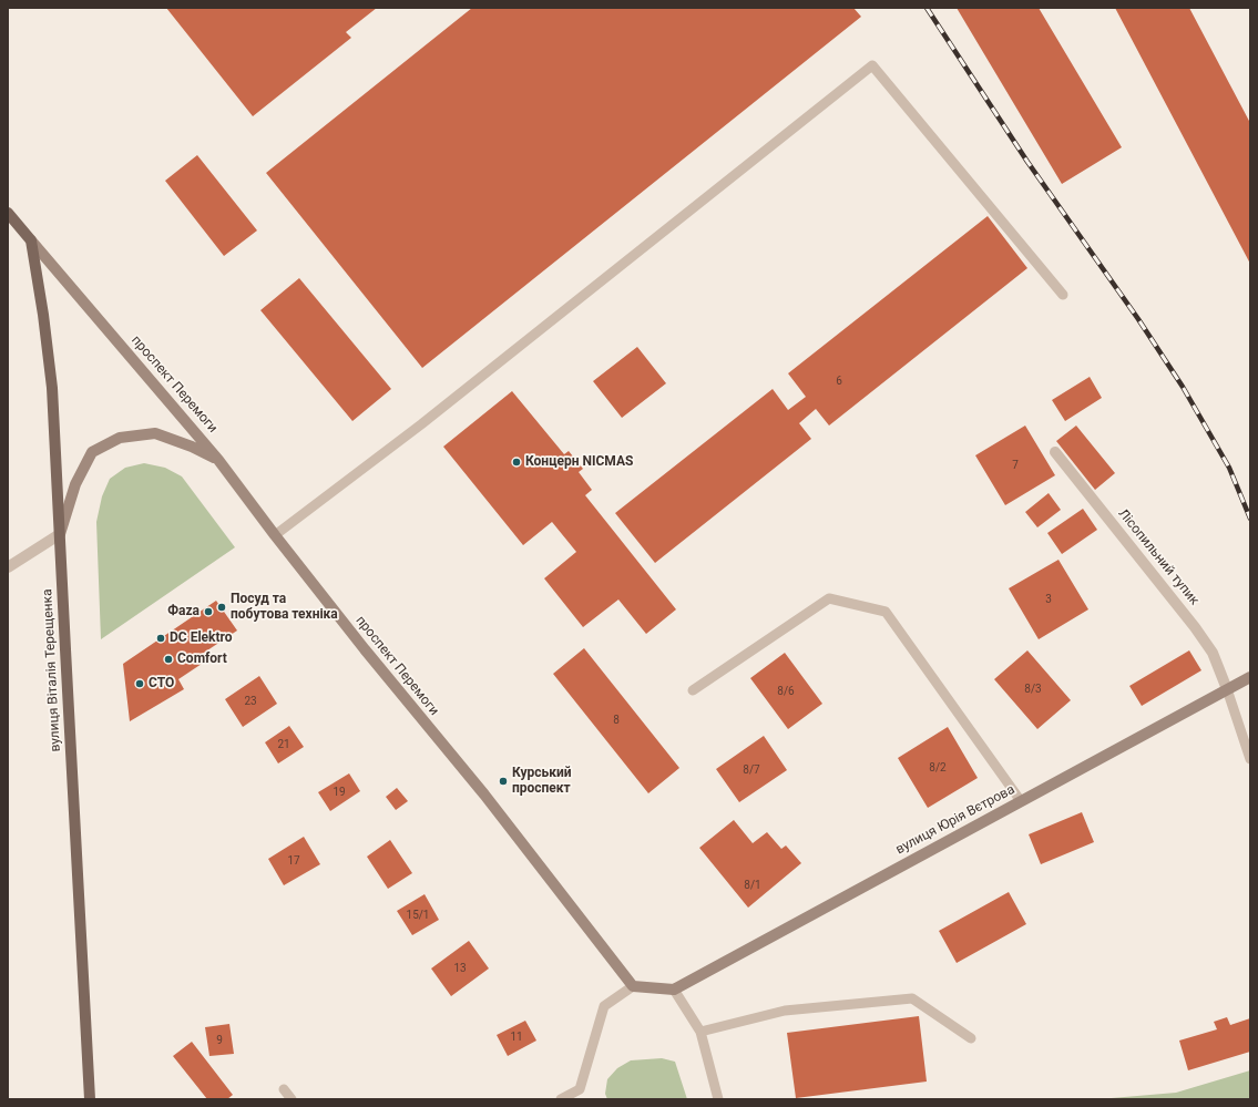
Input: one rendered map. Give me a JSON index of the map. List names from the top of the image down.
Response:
{
  "streets": {
    "main road": ["проспект Перемоги", "вулиця Віталія Терещенка"],
    "street": ["Лісопильний тупик", "вулиця Юрія Вєтрова"]
  },
  "crossings": [
    ["проспект Перемоги", "вулиця Віталія Терещенка"],
    ["Лісопильний тупик", "вулиця Юрія Вєтрова"]
  ],
  "places": [
    "Концерн NICMAS",
    "Посуд та побутова техніка",
    "Фаzа",
    "DC Elektro",
    "Comfort",
    "СТО",
    "Курський проспект"
  ],
  "house_numbers": [
    "6",
    "7",
    "3",
    "8/3",
    "8/6",
    "23",
    "8",
    "21",
    "8/2",
    "8/7",
    "19",
    "17",
    "8/1",
    "15/1",
    "13",
    "11",
    "9"
  ]
}
